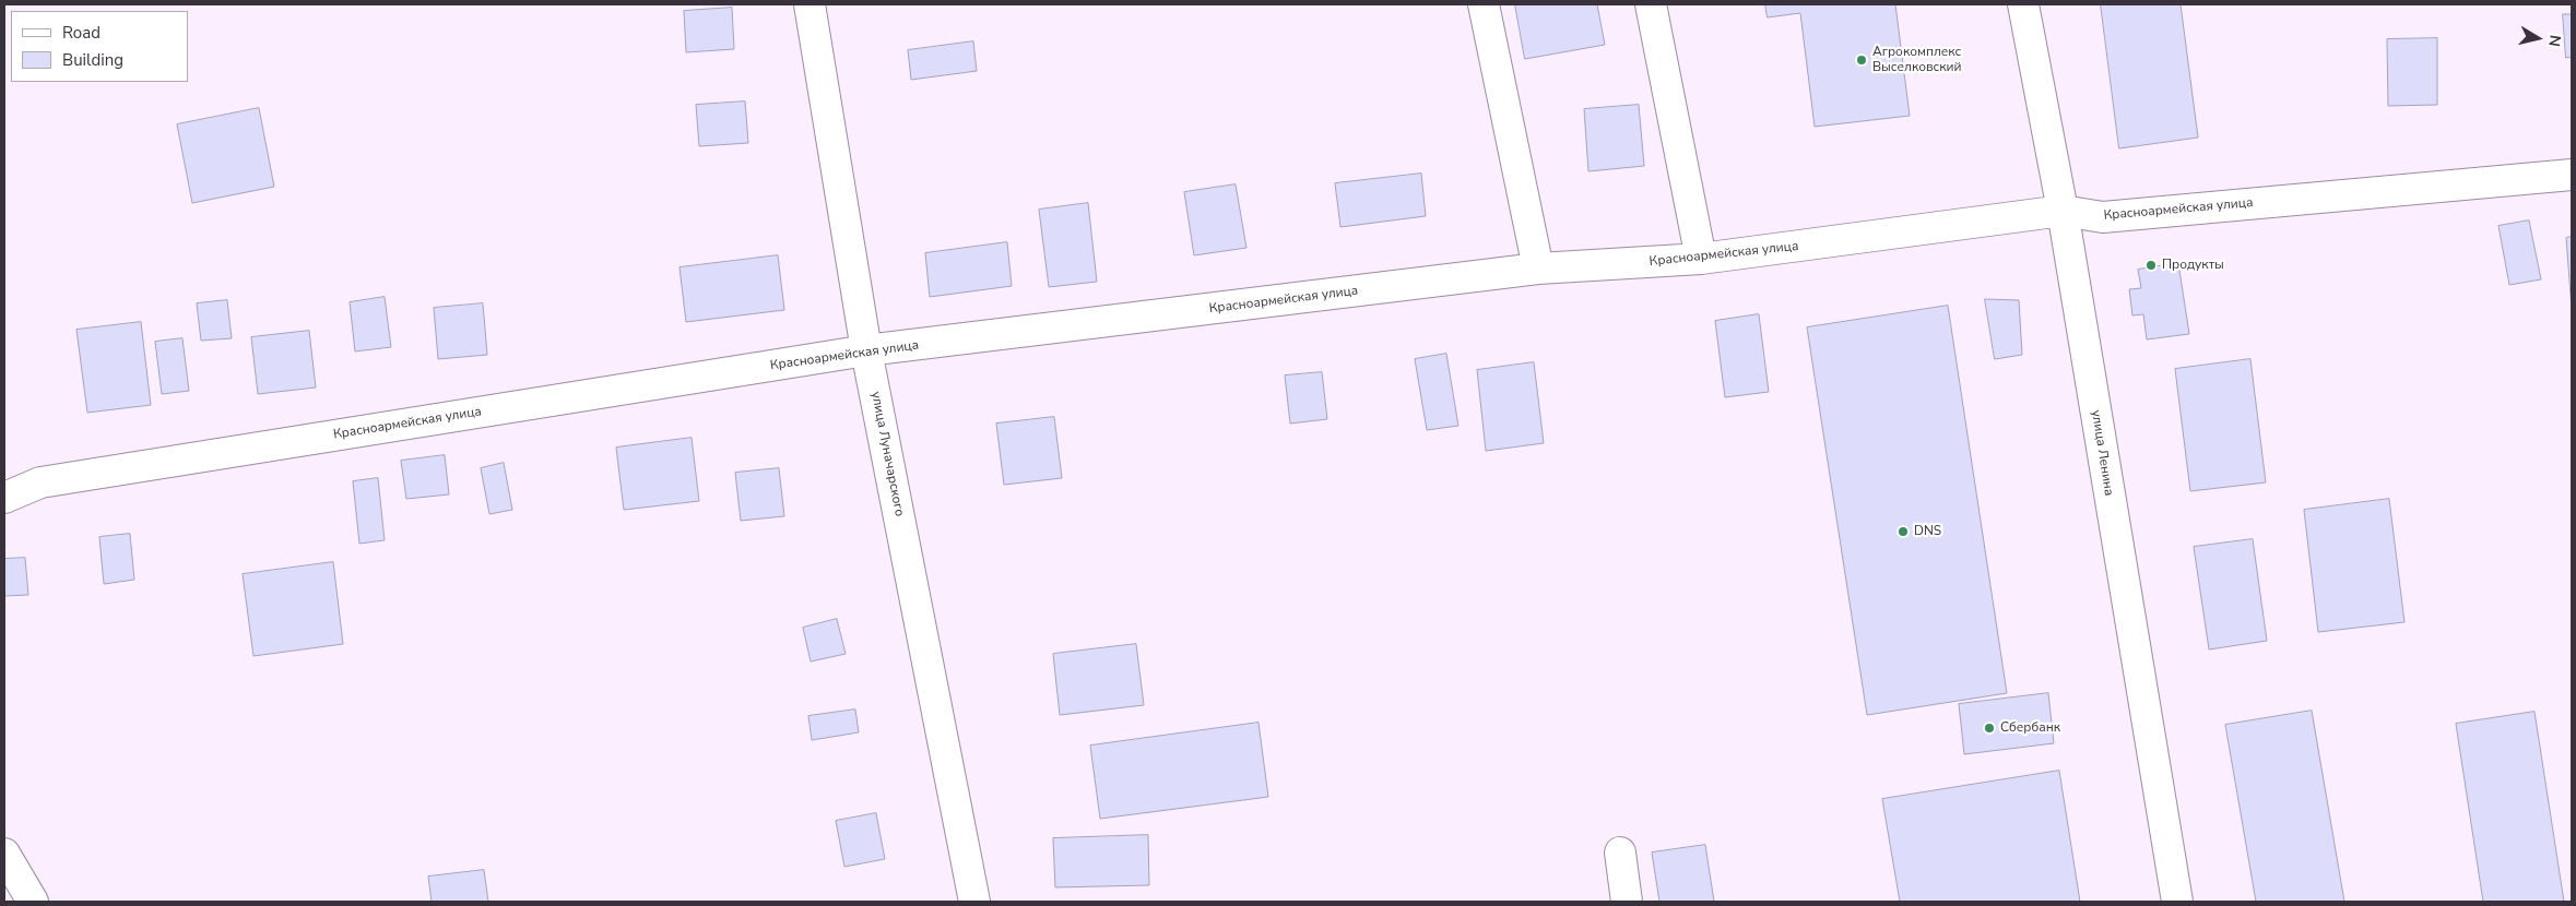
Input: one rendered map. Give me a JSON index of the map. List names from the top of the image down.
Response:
{
  "streets": {
    "street": ["Красноармейская улица", "улица Ленина", "улица Луначарского"]
  },
  "crossings": [
    ["Красноармейская улица", "улица Ленина"],
    ["Красноармейская улица", "улица Луначарского"]
  ],
  "places": [
    "Агрокомплекс Выселковский",
    "Продукты",
    "DNS",
    "Сбербанк"
  ],
  "legend": ["Road", "Building"],
  "north": "right"
}
